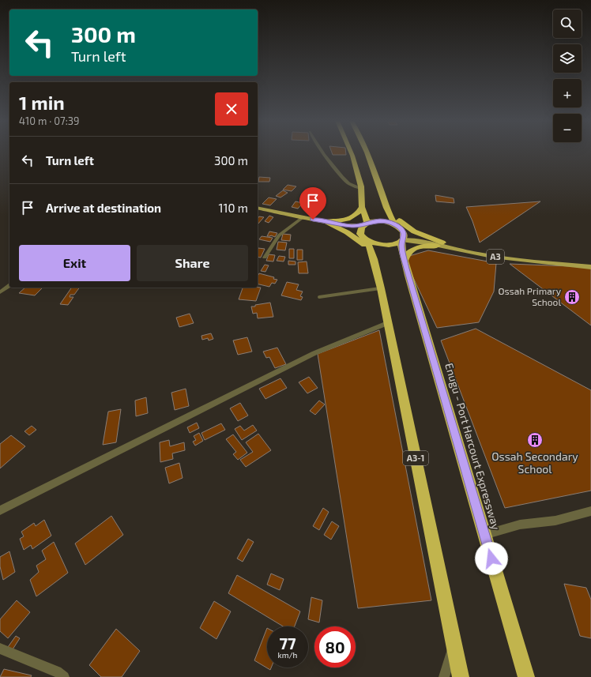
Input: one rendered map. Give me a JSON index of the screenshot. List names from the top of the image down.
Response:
{
  "streets": {
    "highway": ["Enugu - Port Harcourt Expressway", "A3-1"],
    "main road": ["A3"]
  },
  "crossings": [
    ["A3", "Enugu - Port Harcourt Expressway"]
  ],
  "places": {
    "building": ["Ossah Primary School", "Ossah Secondary School"]
  },
  "page": {
    "map_buttons": ["+", "−"],
    "turn": ["300 m", "Turn left"],
    "heading": ["1 min", "410 m · 07:39"],
    "list": [
      {
        "name": "Turn left",
        "value": "300 m"
      },
      {
        "name": "Arrive at destination",
        "value": "110 m"
      }
    ],
    "buttons": ["Exit", "Share"],
    "speed": "77 km/h",
    "limit": "80"
  }
}
